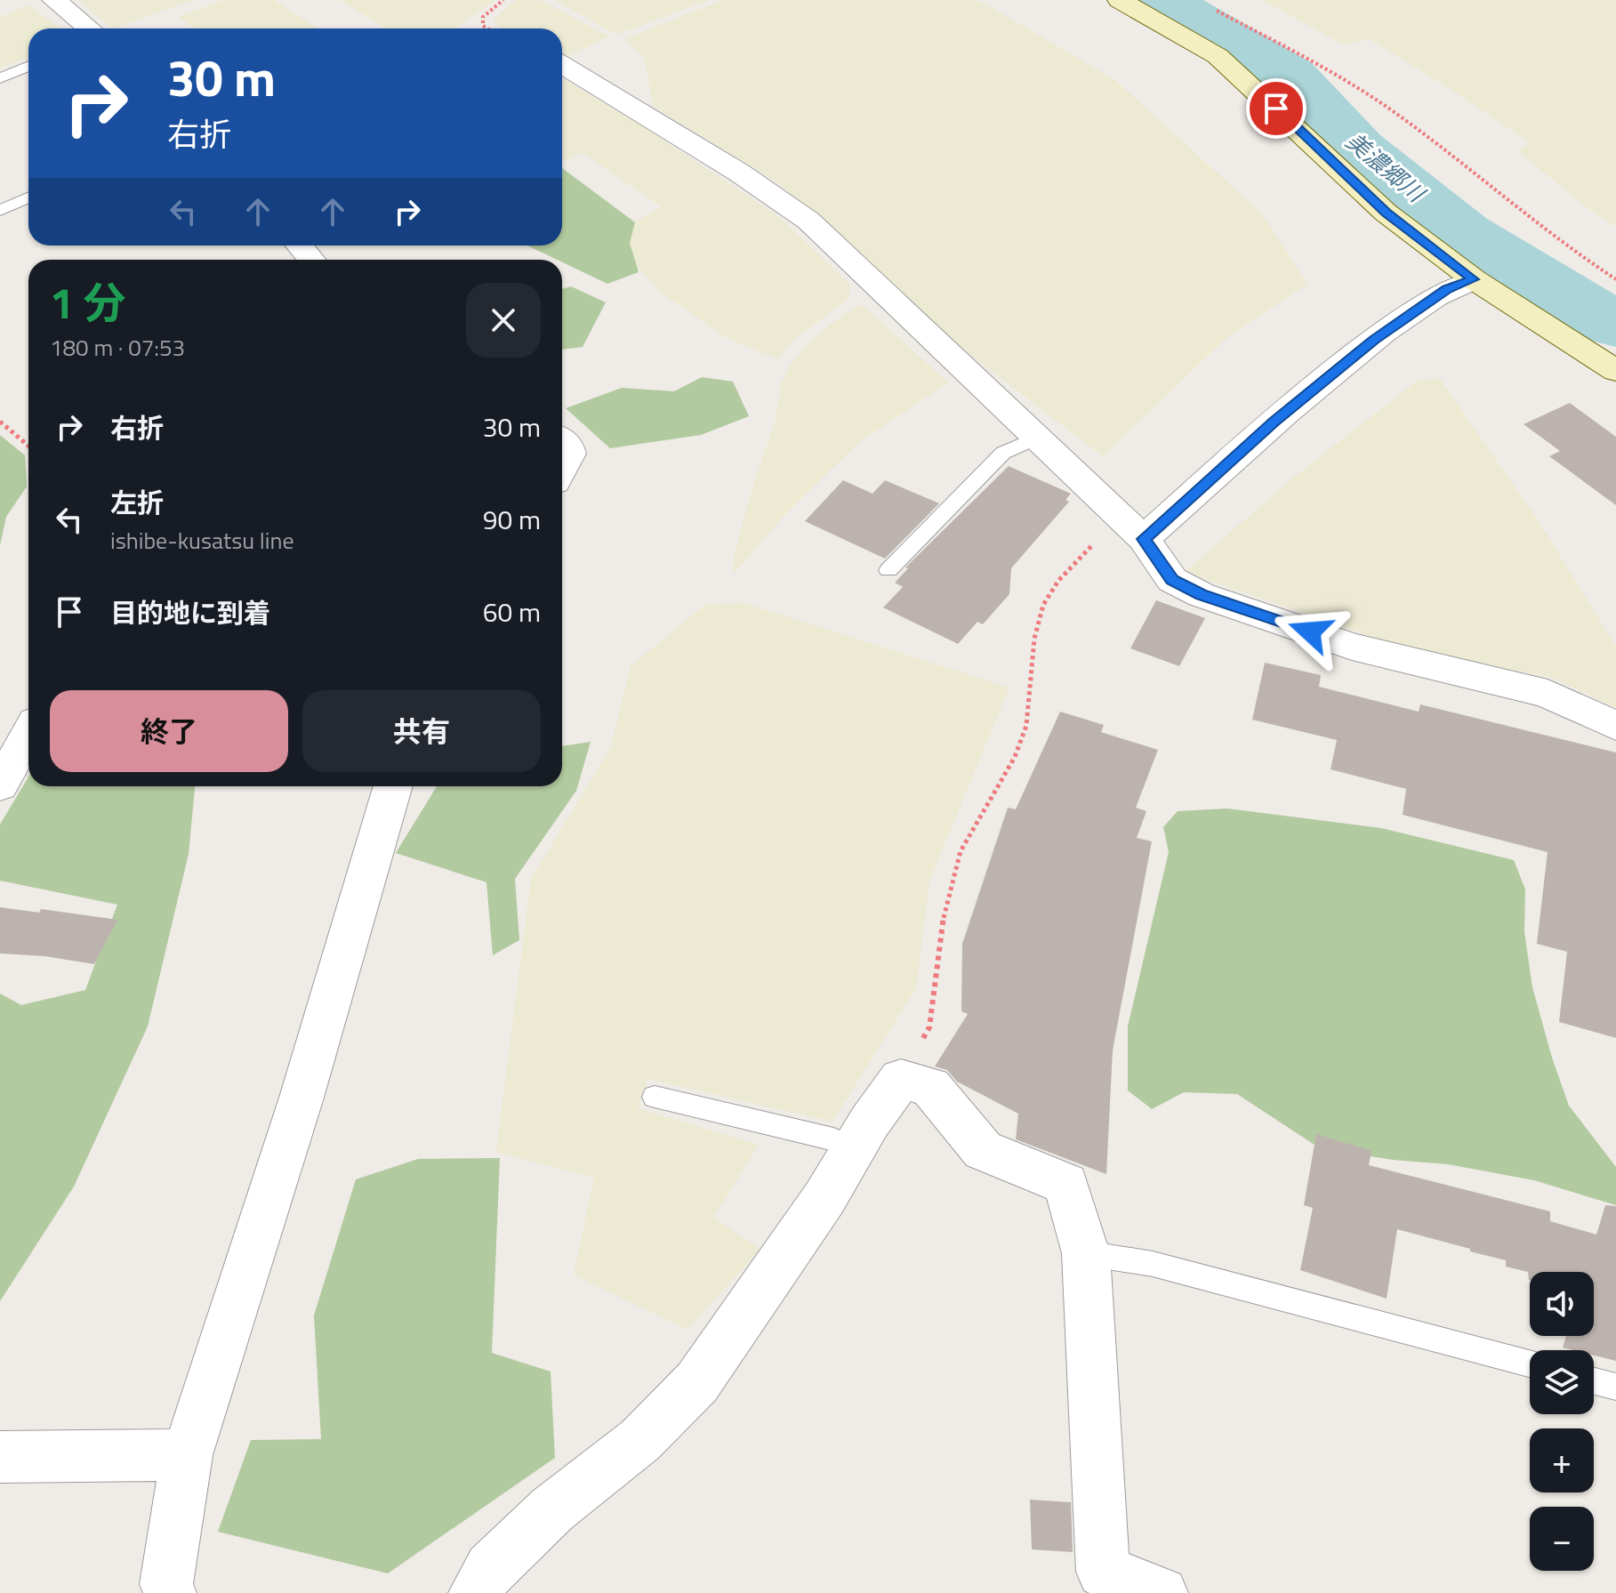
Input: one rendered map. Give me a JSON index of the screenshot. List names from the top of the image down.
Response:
{
  "water": ["美濃郷川"],
  "page": {
    "turn": ["30 m", "右折"],
    "heading": ["1 分", "180 m · 07:53"],
    "list": [
      {
        "name": "右折",
        "value": "30 m"
      },
      {
        "name": "左折",
        "note": "ishibe-kusatsu line",
        "value": "90 m"
      },
      {
        "name": "目的地に到着",
        "value": "60 m"
      }
    ],
    "buttons": ["終了", "共有"],
    "map_buttons": ["+", "−"]
  }
}
